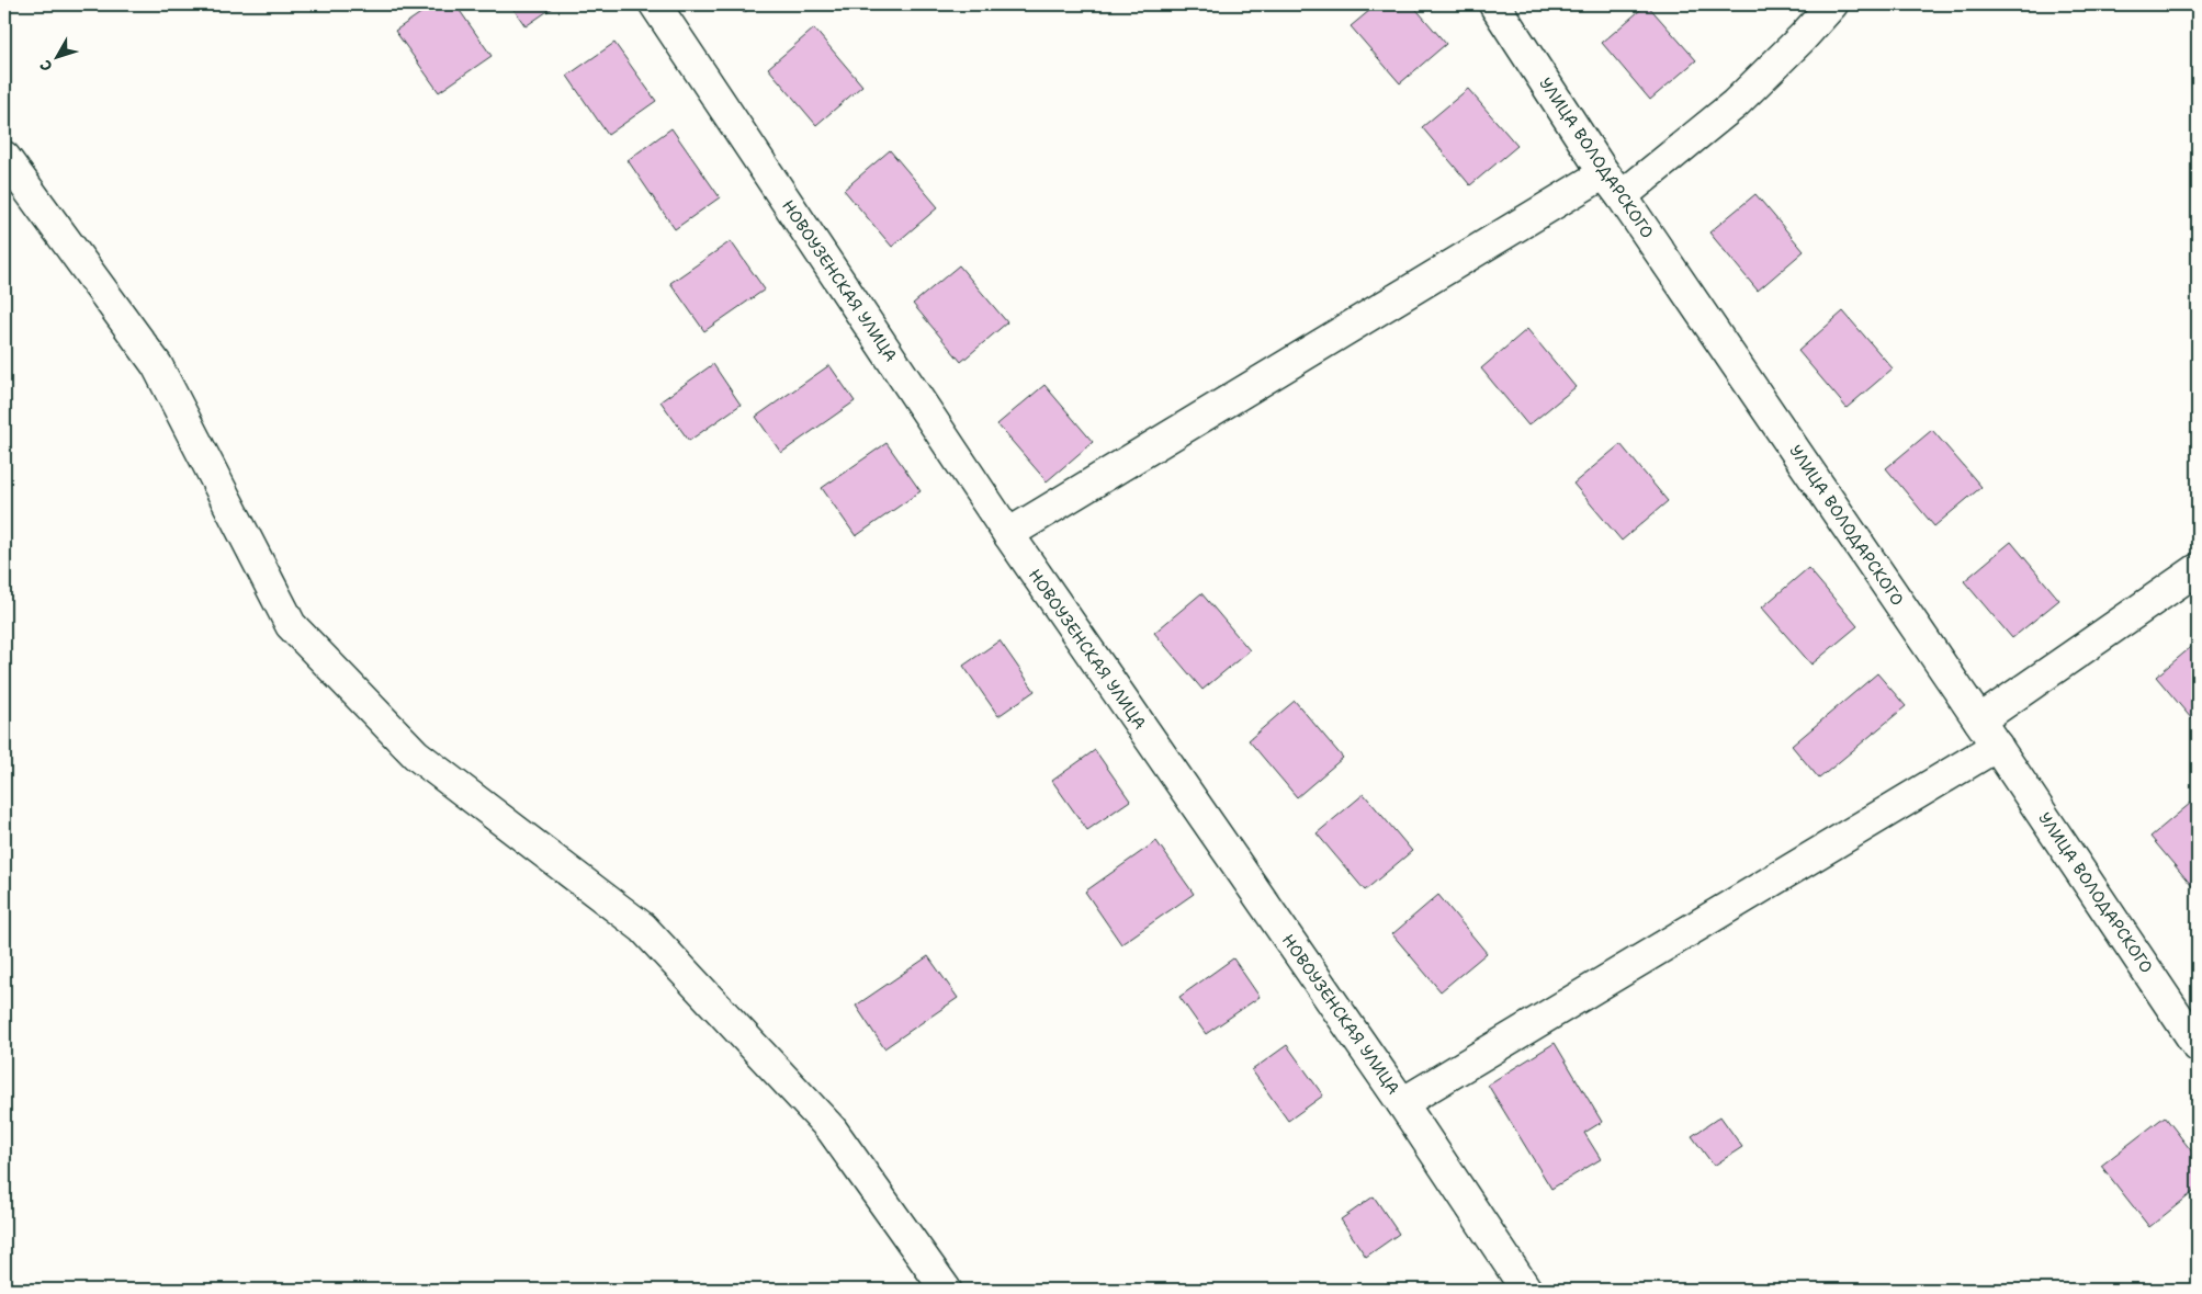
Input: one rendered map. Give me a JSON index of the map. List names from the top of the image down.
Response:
{
  "streets": {
    "street": ["УЛИЦА ВОЛОДАРСКОГО", "НОВОУЗЕНСКАЯ УЛИЦА"]
  },
  "north": "bottom left"
}
